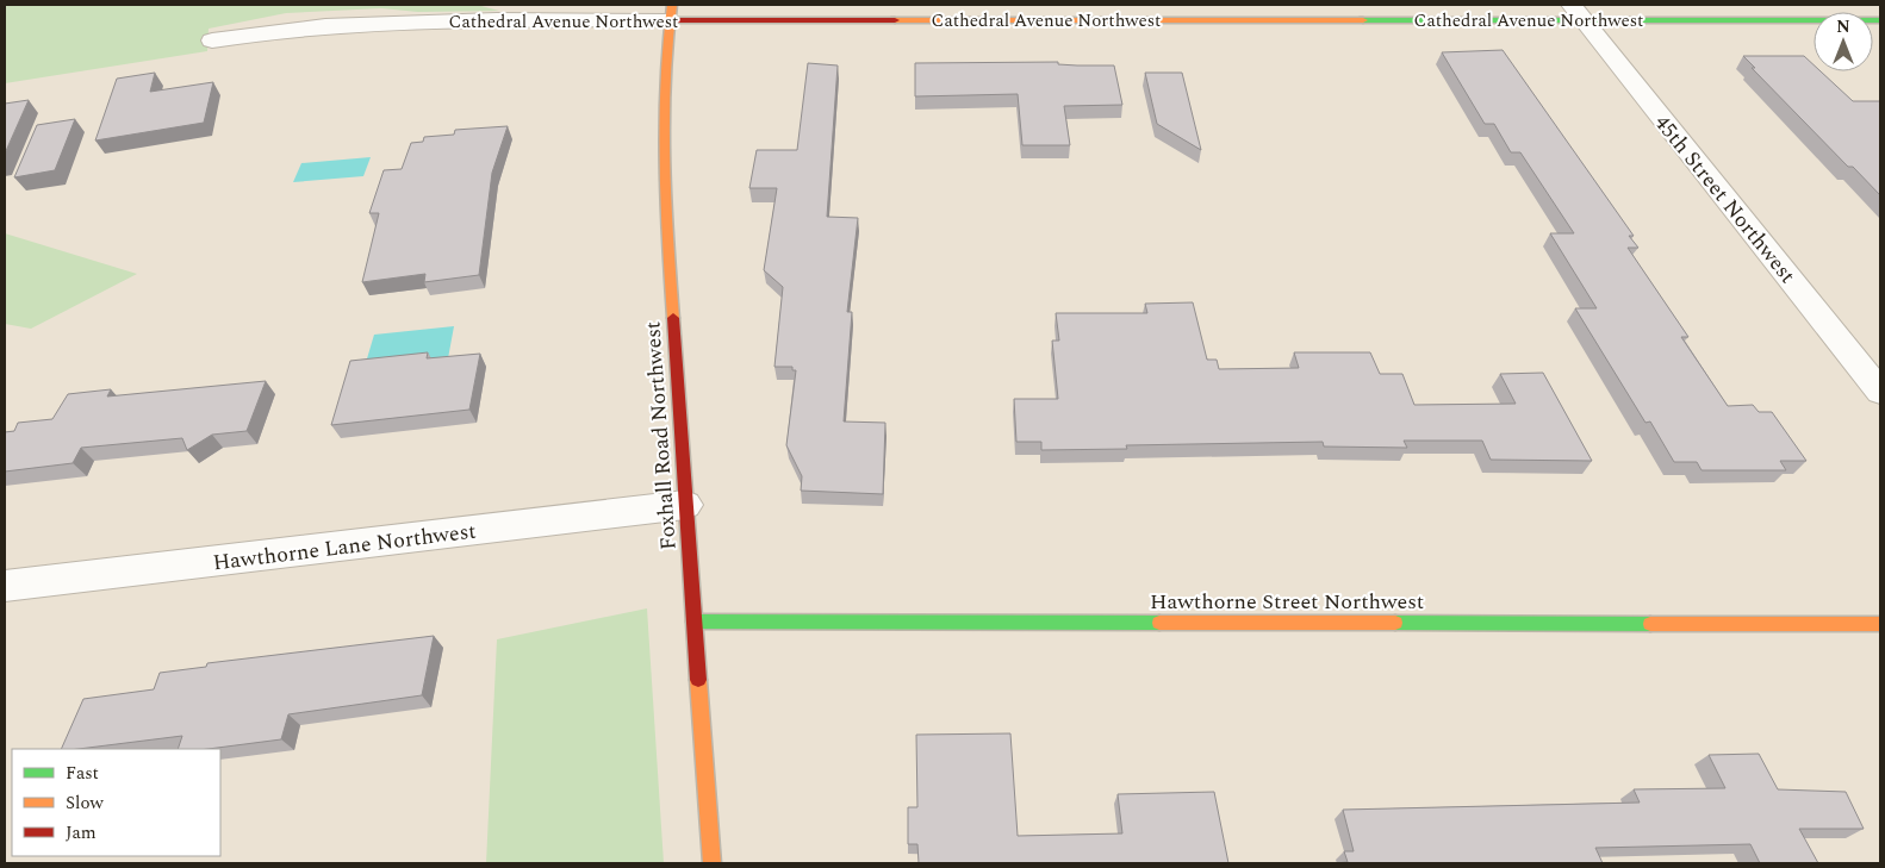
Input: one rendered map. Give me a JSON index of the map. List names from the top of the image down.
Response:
{
  "streets": {
    "street": [
      "Cathedral Avenue Northwest",
      "45th Street Northwest",
      "Foxhall Road Northwest",
      "Hawthorne Lane Northwest",
      "Hawthorne Street Northwest"
    ]
  },
  "crossings": [
    ["Cathedral Avenue Northwest", "45th Street Northwest"],
    ["Cathedral Avenue Northwest", "Foxhall Road Northwest"],
    ["Foxhall Road Northwest", "Hawthorne Lane Northwest"],
    ["Foxhall Road Northwest", "Hawthorne Street Northwest"]
  ],
  "legend": ["Fast", "Slow", "Jam"],
  "north": "top"
}
